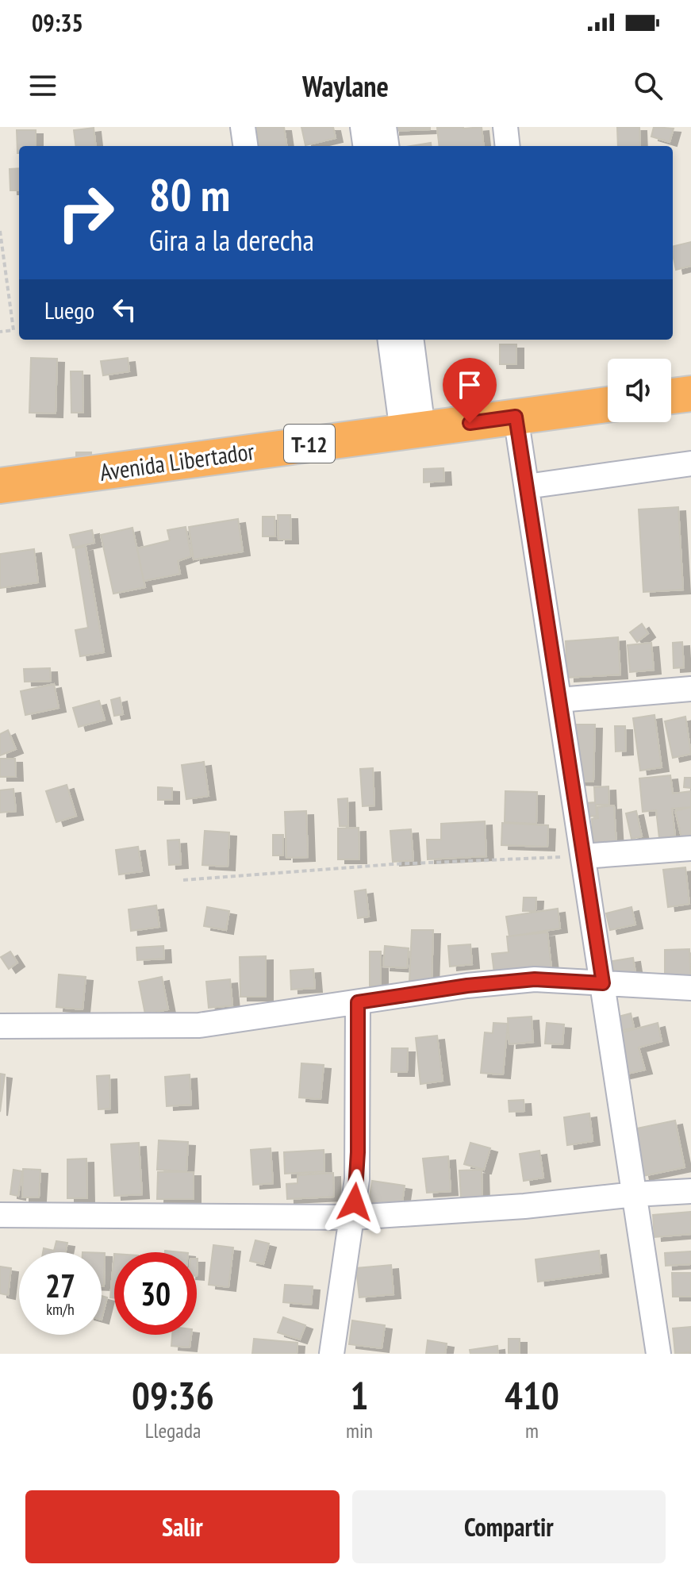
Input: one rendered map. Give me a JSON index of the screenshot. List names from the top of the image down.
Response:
{
  "streets": {
    "highway": ["T-12", "Avenida Libertador"]
  },
  "page": {
    "status": "09:35",
    "header": "Waylane",
    "turn": ["80 m", "Gira a la derecha"],
    "then": "Luego",
    "speed": "27 km/h",
    "limit": "30",
    "eta": [
      "09:36",
      "Llegada",
      "1",
      "min",
      "410",
      "m"
    ],
    "buttons": ["Salir", "Compartir"]
  }
}
